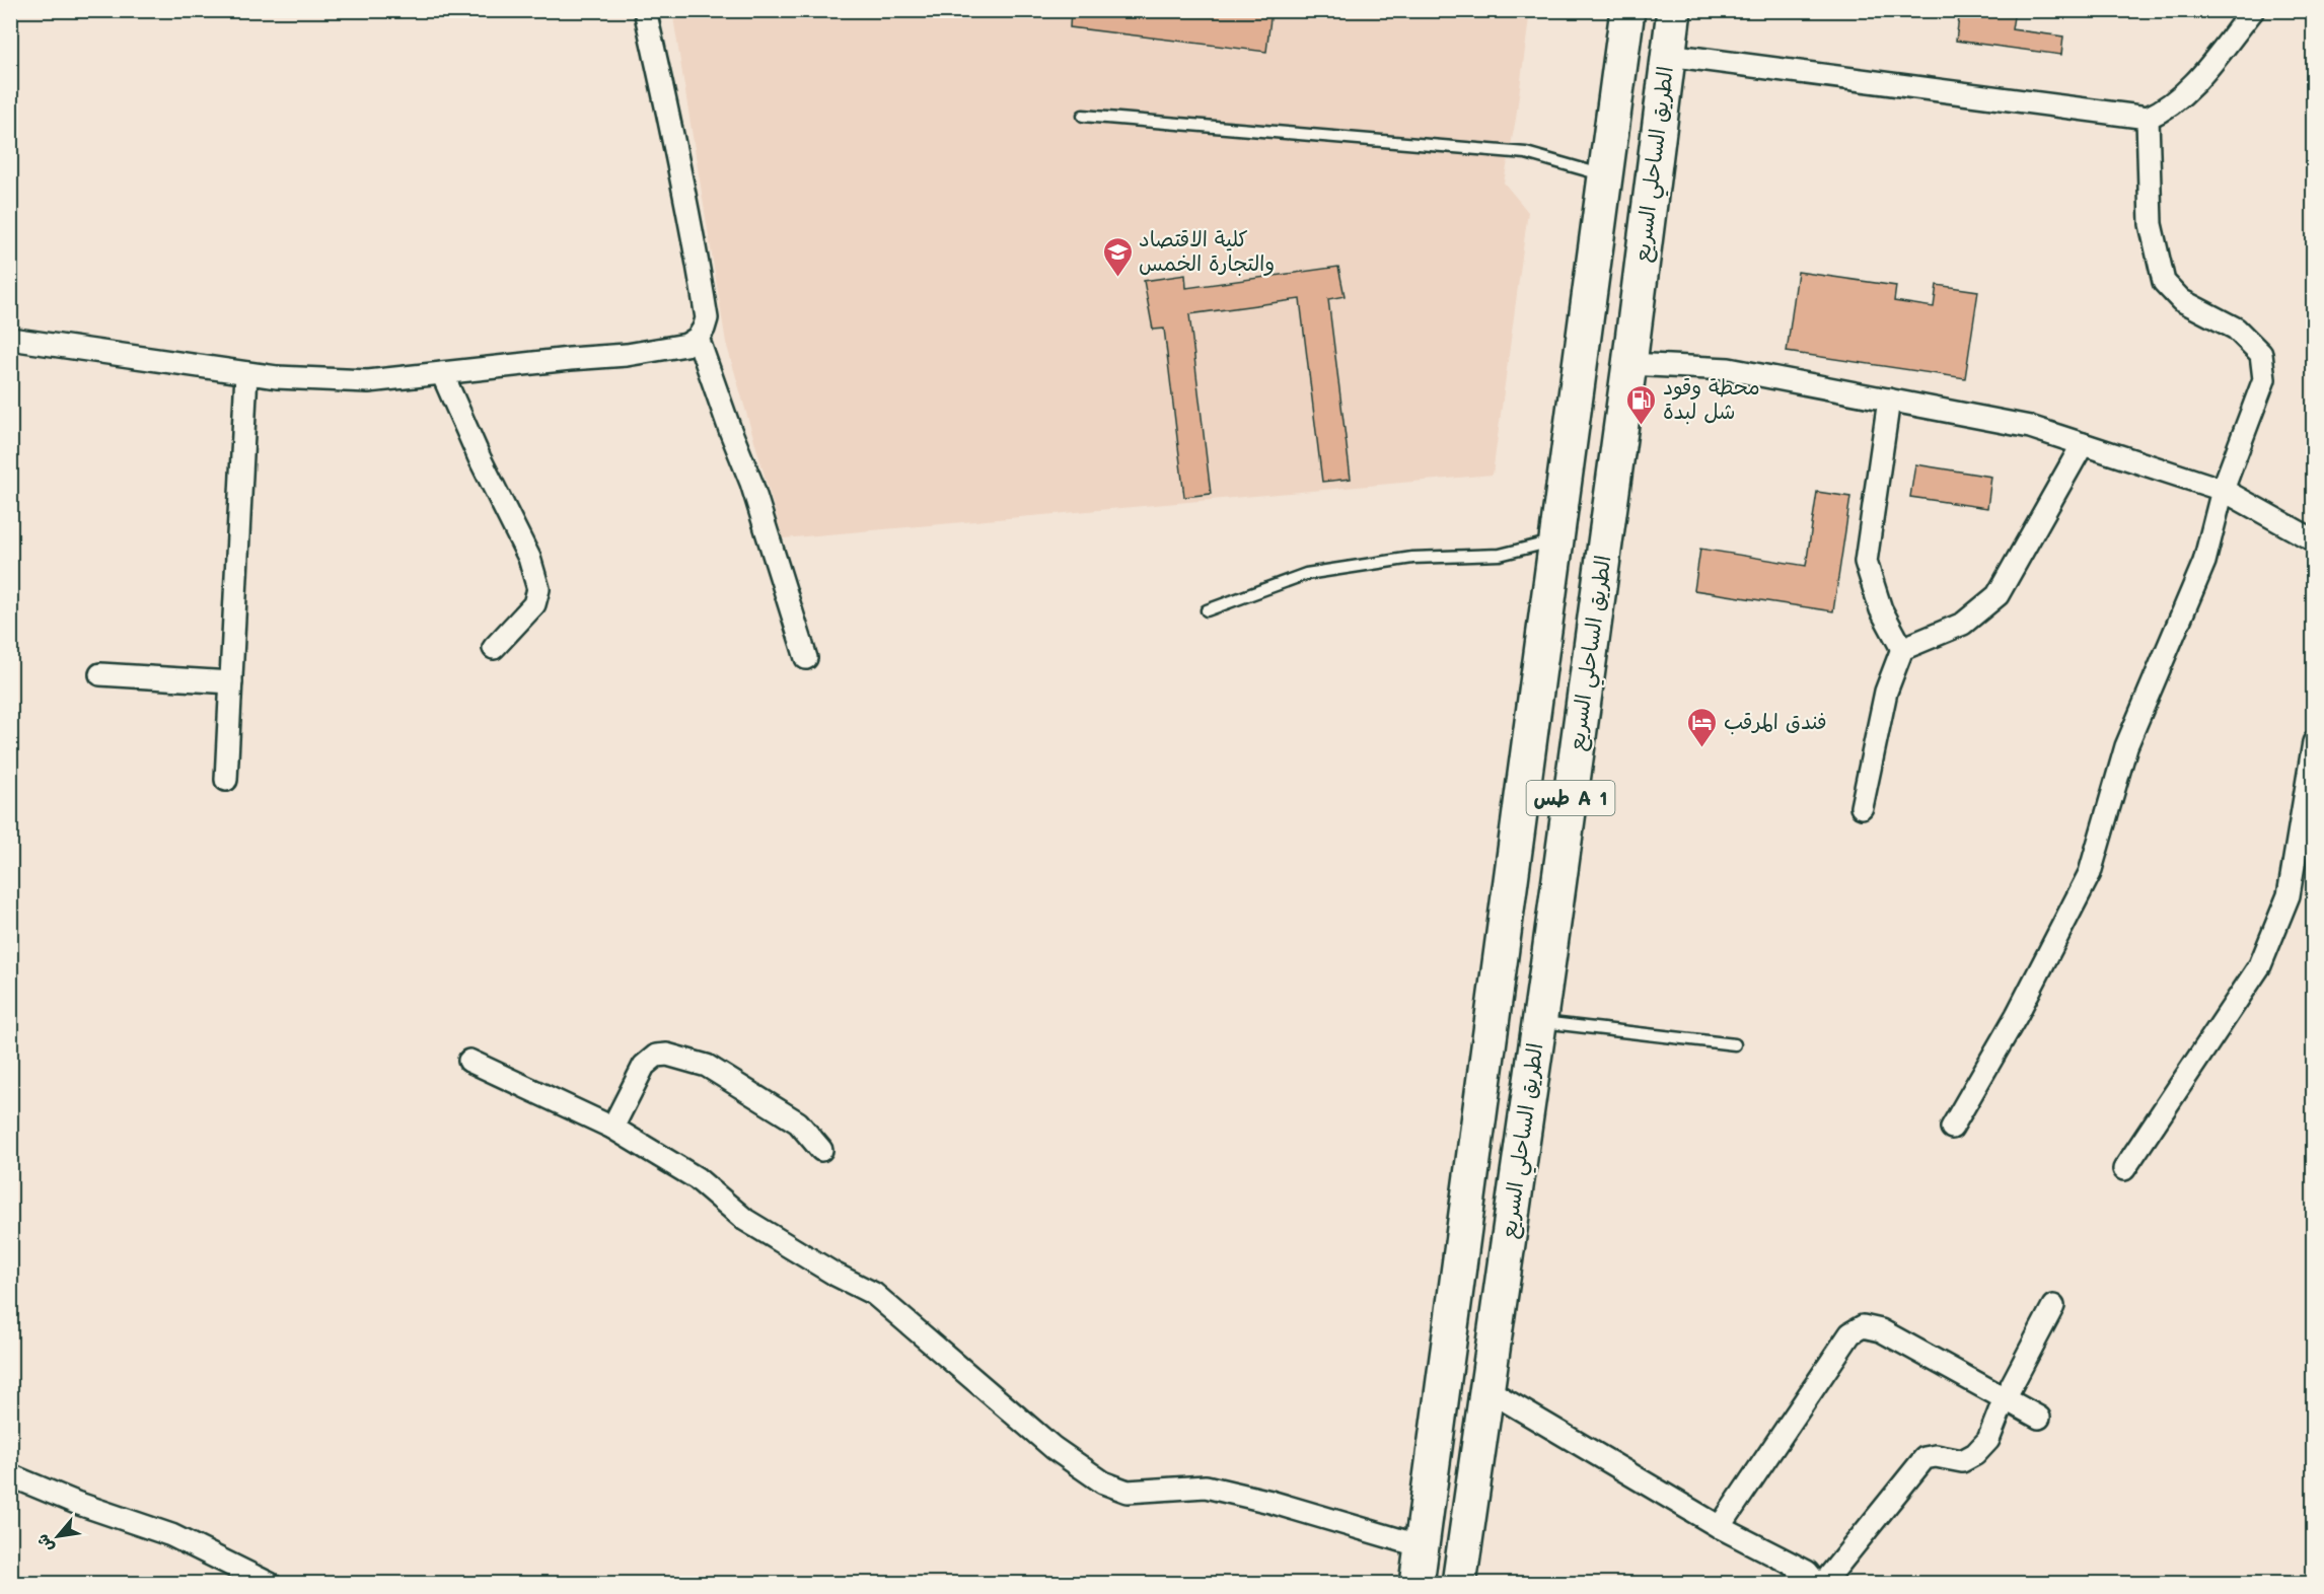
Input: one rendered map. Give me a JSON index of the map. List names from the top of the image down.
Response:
{
  "streets": {
    "highway": ["الطريق الساحلي السريع", "طس A 1"]
  },
  "places": {
    "school or university": ["كلية الاقتصاد والتجارة الخمس"],
    "fuel station": ["محطة وقود شل لبدة"],
    "hotel": ["فندق المرقب"]
  },
  "north": "bottom left"
}
